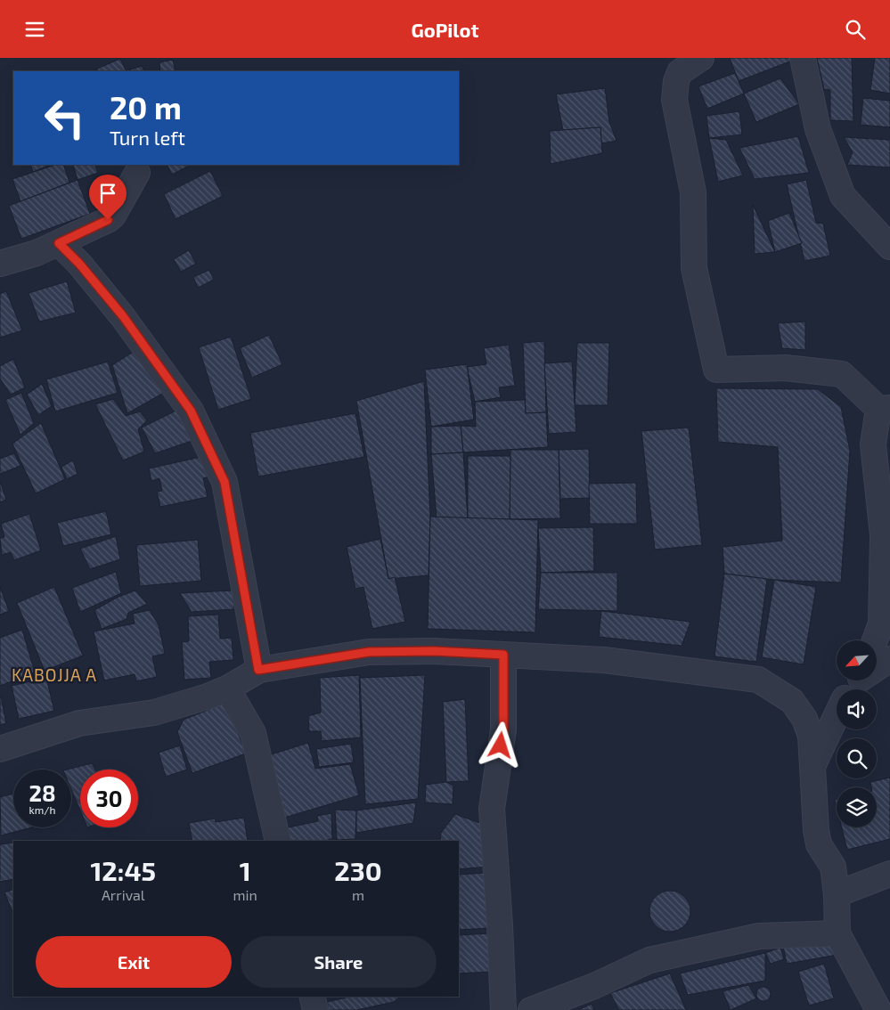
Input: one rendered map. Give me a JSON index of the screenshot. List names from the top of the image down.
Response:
{
  "districts": ["KABOJJA A"],
  "north": "bottom left",
  "page": {
    "header": "GoPilot",
    "turn": ["20 m", "Turn left"],
    "speed": "28 km/h",
    "limit": "30",
    "eta": [
      "12:45",
      "Arrival",
      "1",
      "min",
      "230",
      "m"
    ],
    "buttons": ["Exit", "Share"]
  }
}
